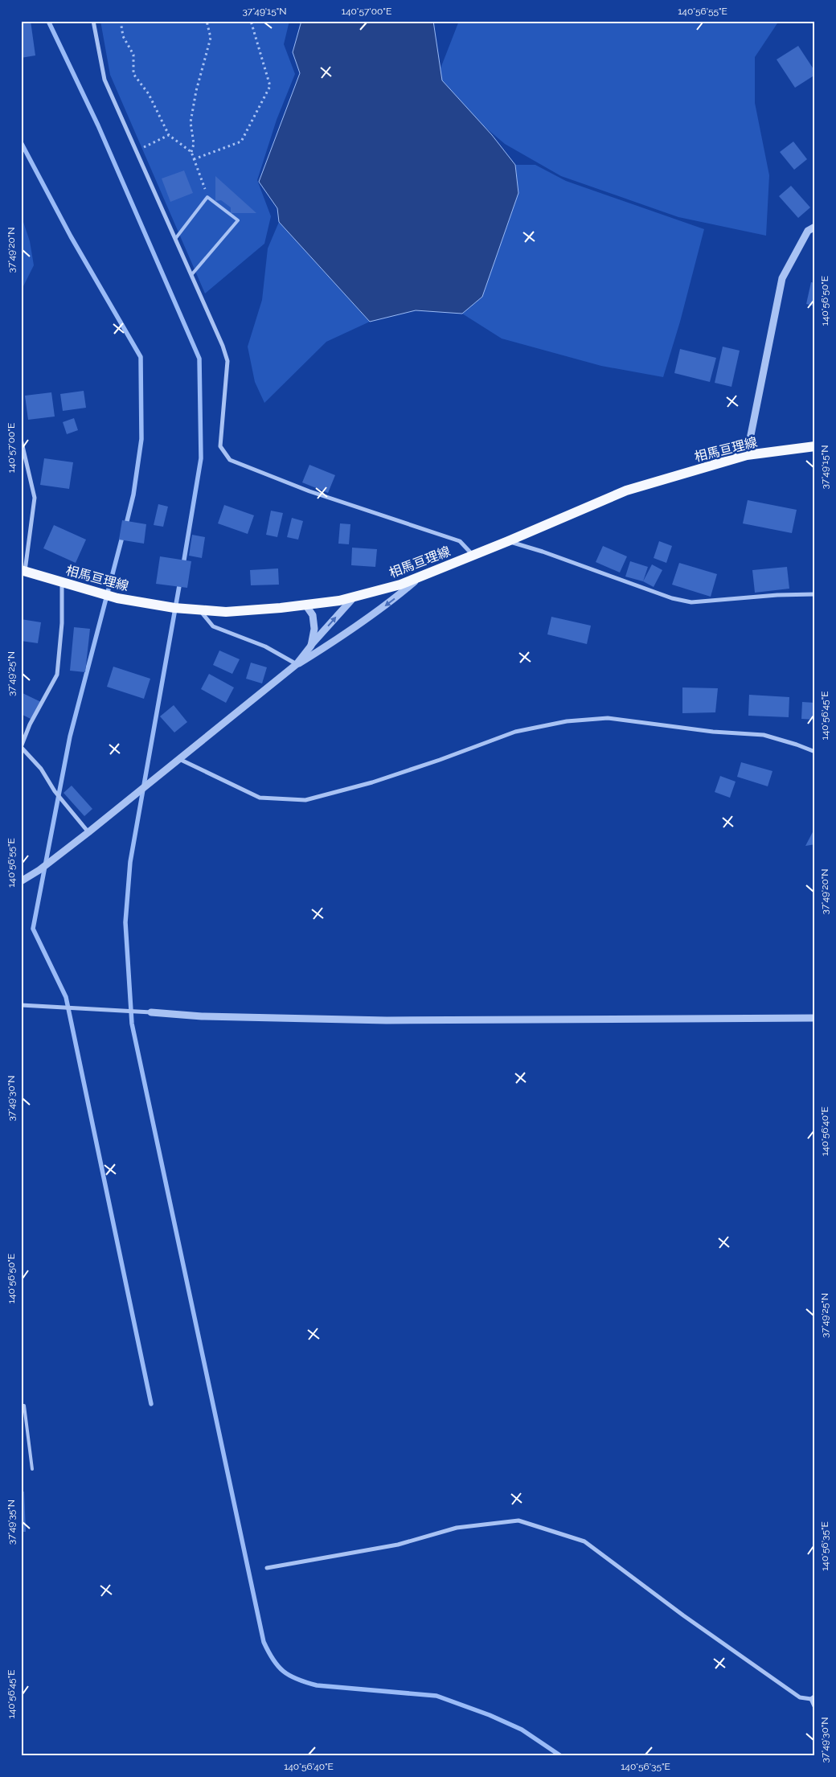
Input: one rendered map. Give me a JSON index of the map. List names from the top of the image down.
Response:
{
  "streets": {
    "main road": ["相馬亘理線"]
  },
  "coordinates": [
    "37°49'15\"N",
    "140°57'00\"E",
    "140°56'55\"E",
    "37°49'20\"N",
    "140°56'50\"E",
    "37°49'25\"N",
    "140°56'45\"E",
    "37°49'30\"N",
    "140°56'40\"E",
    "37°49'35\"N",
    "140°56'35\"E"
  ]
}
